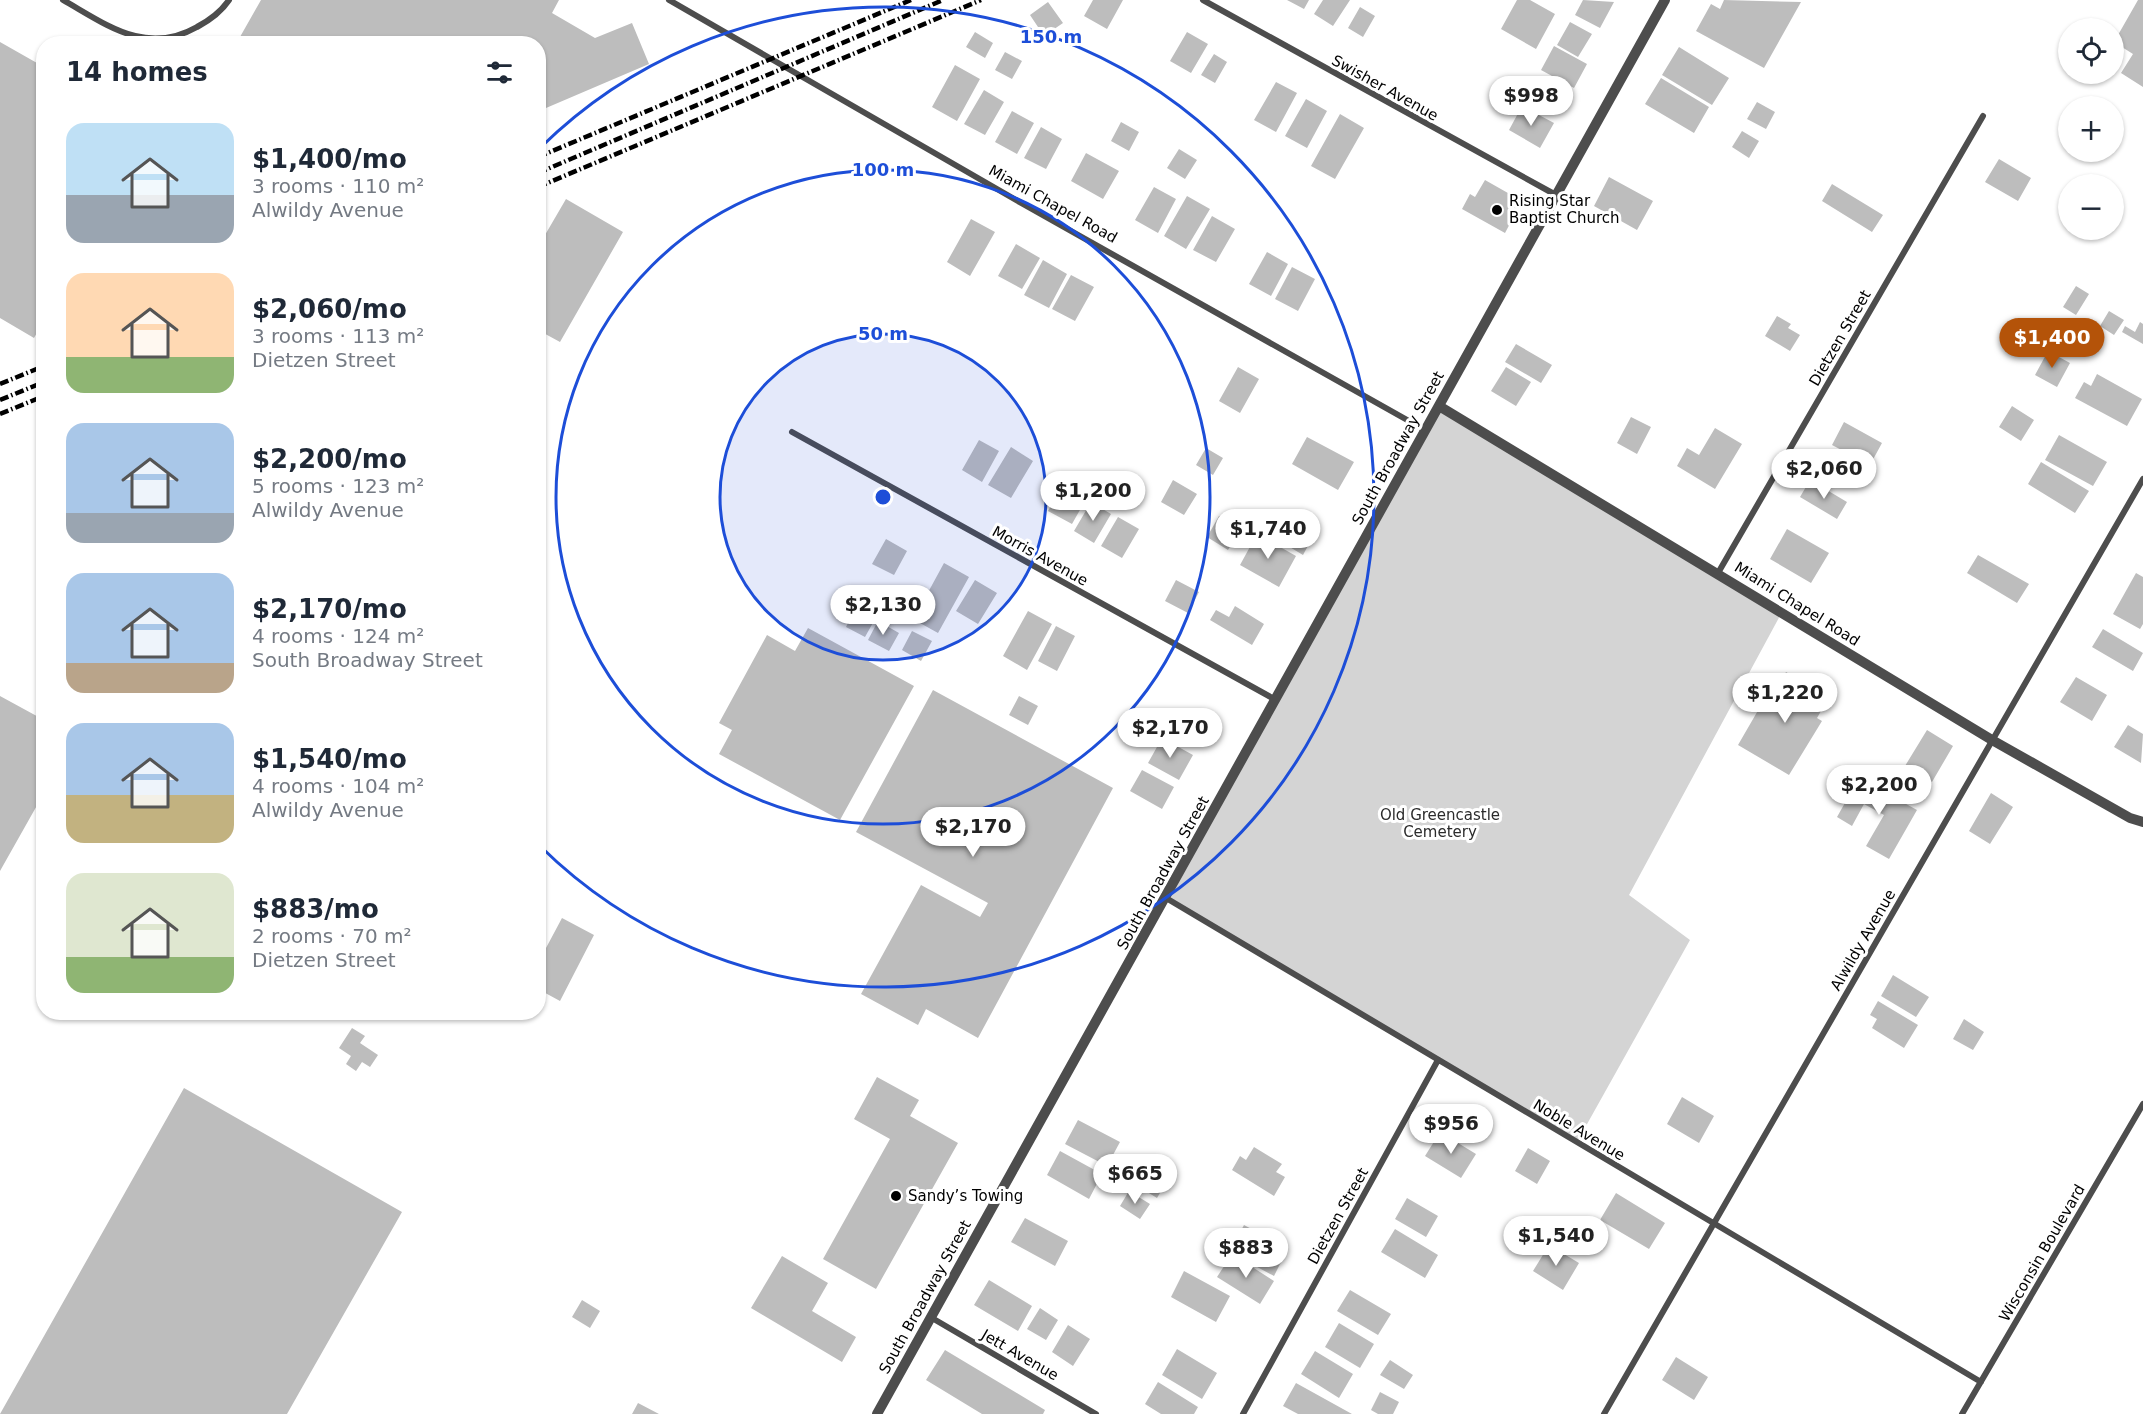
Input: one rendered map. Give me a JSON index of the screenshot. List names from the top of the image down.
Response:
{
  "streets": {
    "street": [
      "Swisher Avenue",
      "Miami Chapel Road",
      "Dietzen Street",
      "South Broadway Street",
      "Morris Avenue",
      "Alwildy Avenue",
      "Noble Avenue",
      "Wisconsin Boulevard",
      "Jett Avenue"
    ]
  },
  "crossings": [
    ["Swisher Avenue", "South Broadway Street"],
    ["Miami Chapel Road", "Dietzen Street"],
    ["Miami Chapel Road", "South Broadway Street"],
    ["Miami Chapel Road", "Alwildy Avenue"],
    ["Dietzen Street", "Noble Avenue"],
    ["South Broadway Street", "Morris Avenue"],
    ["South Broadway Street", "Noble Avenue"],
    ["South Broadway Street", "Jett Avenue"],
    ["Alwildy Avenue", "Noble Avenue"],
    ["Noble Avenue", "Wisconsin Boulevard"]
  ],
  "parks": ["Old Greencastle Cemetery"],
  "places": ["Rising Star Baptist Church", "Sandy’s Towing"],
  "page": {
    "map_buttons": ["+", "−"],
    "heading": "14 homes",
    "price": [
      "$998",
      "$1,400",
      "$2,060",
      "$1,200",
      "$1,740",
      "$2,130",
      "$1,220",
      "$2,170",
      "$2,200",
      "$2,170",
      "$956",
      "$665",
      "$1,540",
      "$883"
    ],
    "list": [
      {
        "name": "$1,400/mo",
        "note": "3 rooms · 110 m² · Alwildy Avenue"
      },
      {
        "name": "$2,060/mo",
        "note": "3 rooms · 113 m² · Dietzen Street"
      },
      {
        "name": "$2,200/mo",
        "note": "5 rooms · 123 m² · Alwildy Avenue"
      },
      {
        "name": "$2,170/mo",
        "note": "4 rooms · 124 m² · South Broadway Street"
      },
      {
        "name": "$1,540/mo",
        "note": "4 rooms · 104 m² · Alwildy Avenue"
      },
      {
        "name": "$883/mo",
        "note": "2 rooms · 70 m² · Dietzen Street"
      }
    ]
  },
  "rings": ["150 m", "100 m", "50 m"]
}
